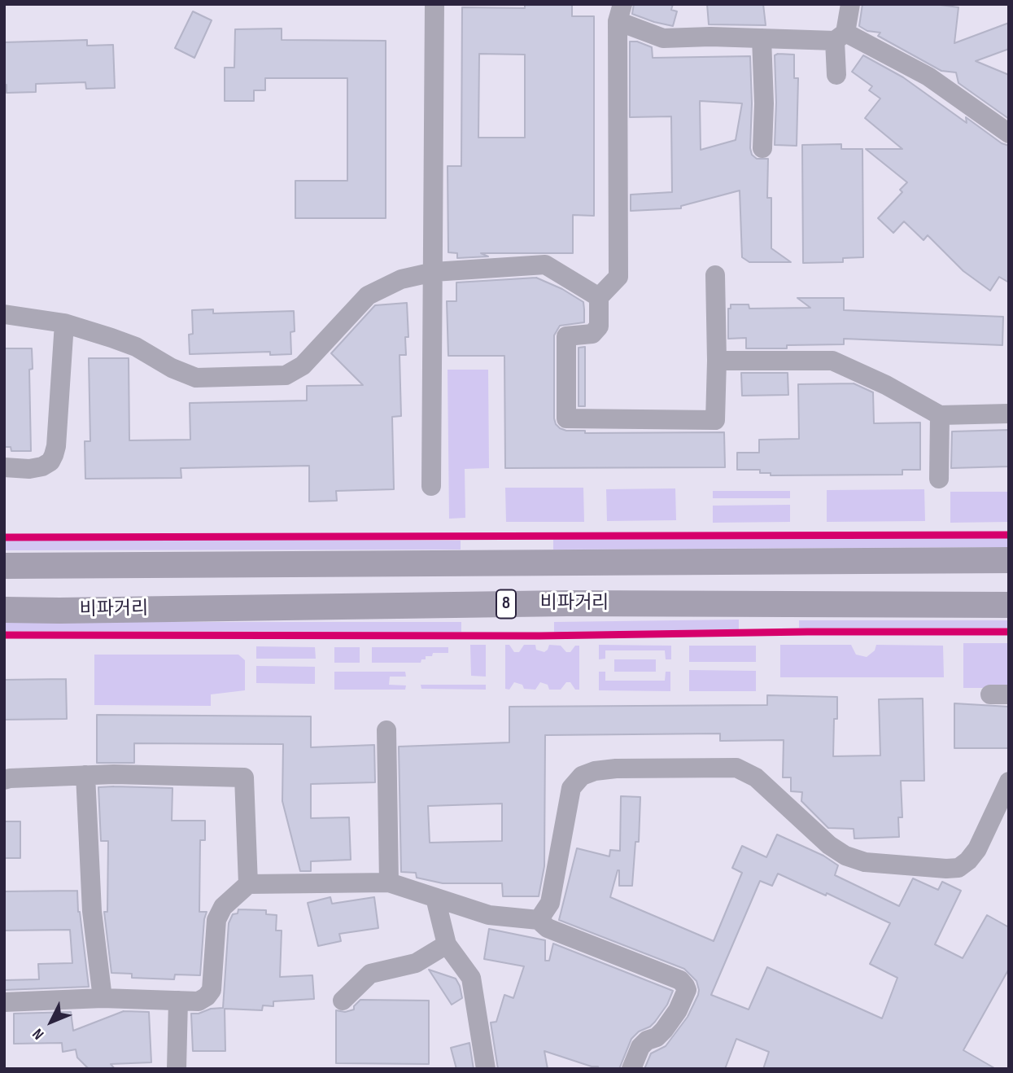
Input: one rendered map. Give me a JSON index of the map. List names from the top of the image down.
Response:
{
  "streets": {
    "main road": ["비파거리", "8"]
  },
  "north": "bottom left"
}
